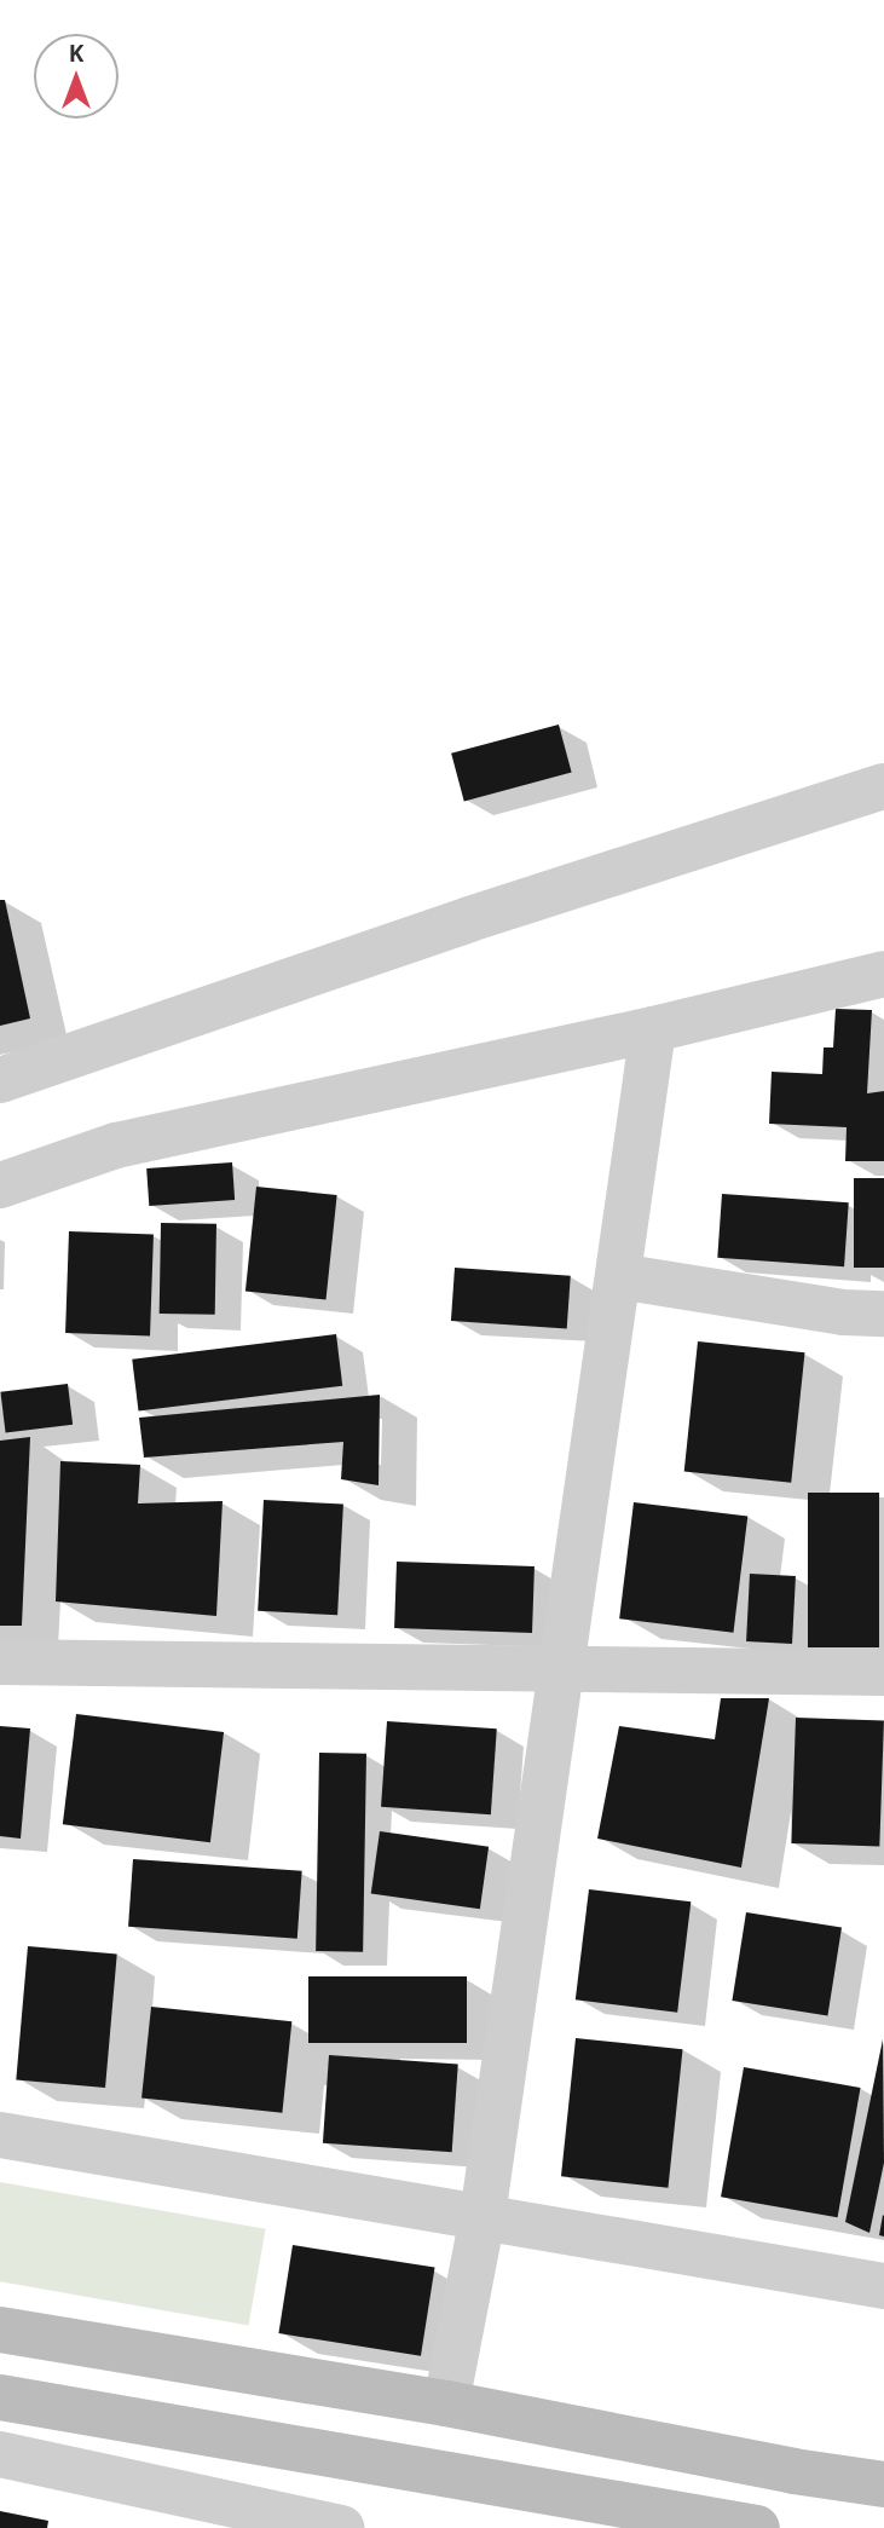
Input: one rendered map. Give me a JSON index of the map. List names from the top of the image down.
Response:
{
  "north": "top"
}
